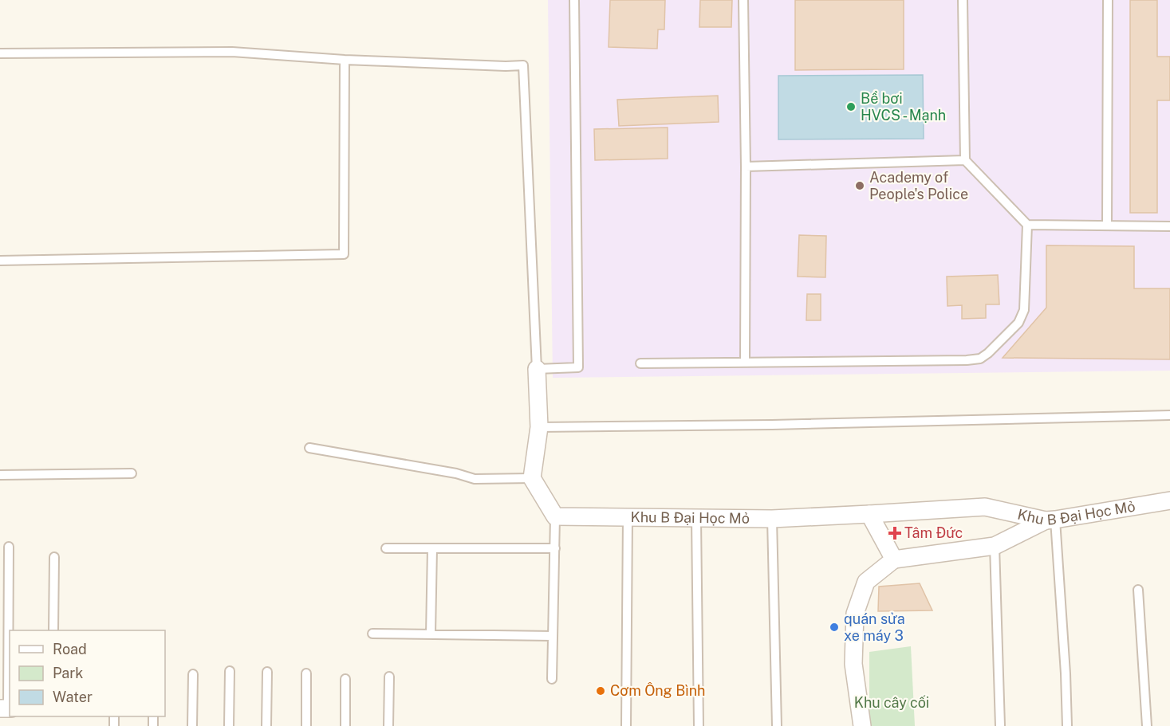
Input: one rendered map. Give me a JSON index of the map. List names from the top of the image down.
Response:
{
  "streets": {
    "street": ["Khu B Đại Học Mỏ"]
  },
  "parks": ["Khu cây cối"],
  "places": {
    "other": [
      "Bể bơi HVCS - Mạnh",
      "Academy of People's Police",
      "quán sửa xe máy 3",
      "Cơm Ông Bình"
    ],
    "health": ["Tâm Đức"]
  },
  "legend": ["Road", "Park", "Water"]
}
